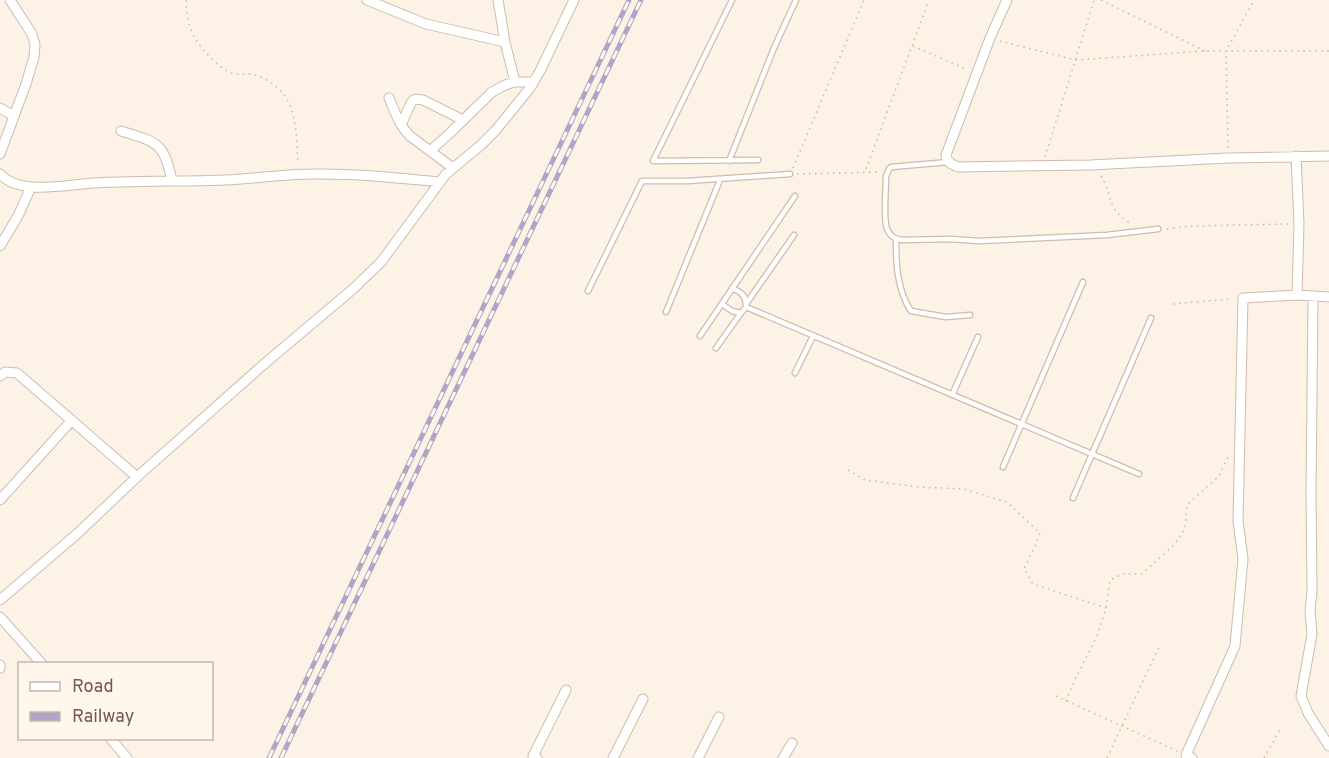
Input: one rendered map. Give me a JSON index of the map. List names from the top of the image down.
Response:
{
  "legend": ["Road", "Railway"]
}
